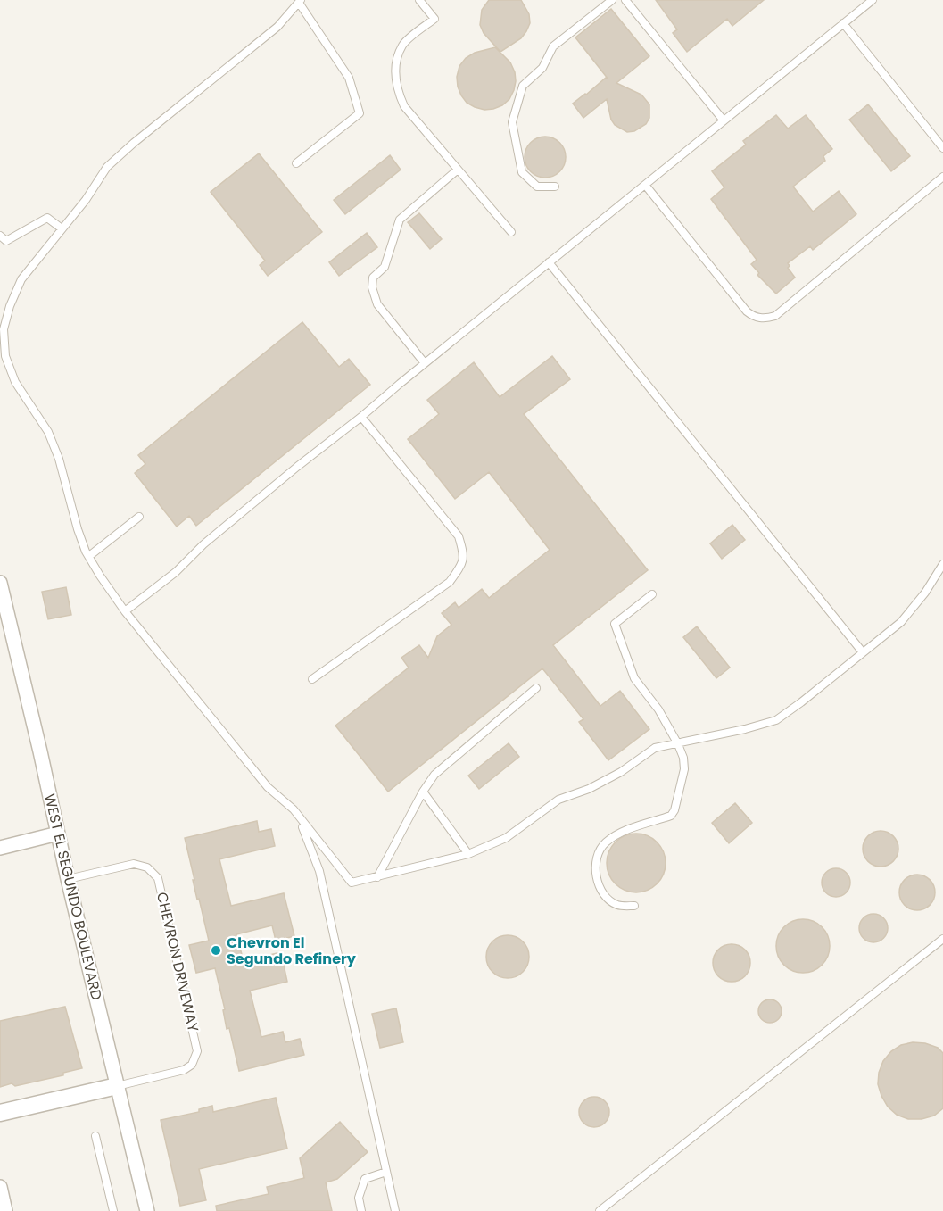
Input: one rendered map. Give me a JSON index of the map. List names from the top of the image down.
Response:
{
  "streets": {
    "street": ["WEST EL SEGUNDO BOULEVARD"],
    "lane": ["CHEVRON DRIVEWAY"]
  },
  "crossings": [
    ["WEST EL SEGUNDO BOULEVARD", "CHEVRON DRIVEWAY"]
  ],
  "places": ["Chevron El Segundo Refinery"]
}
